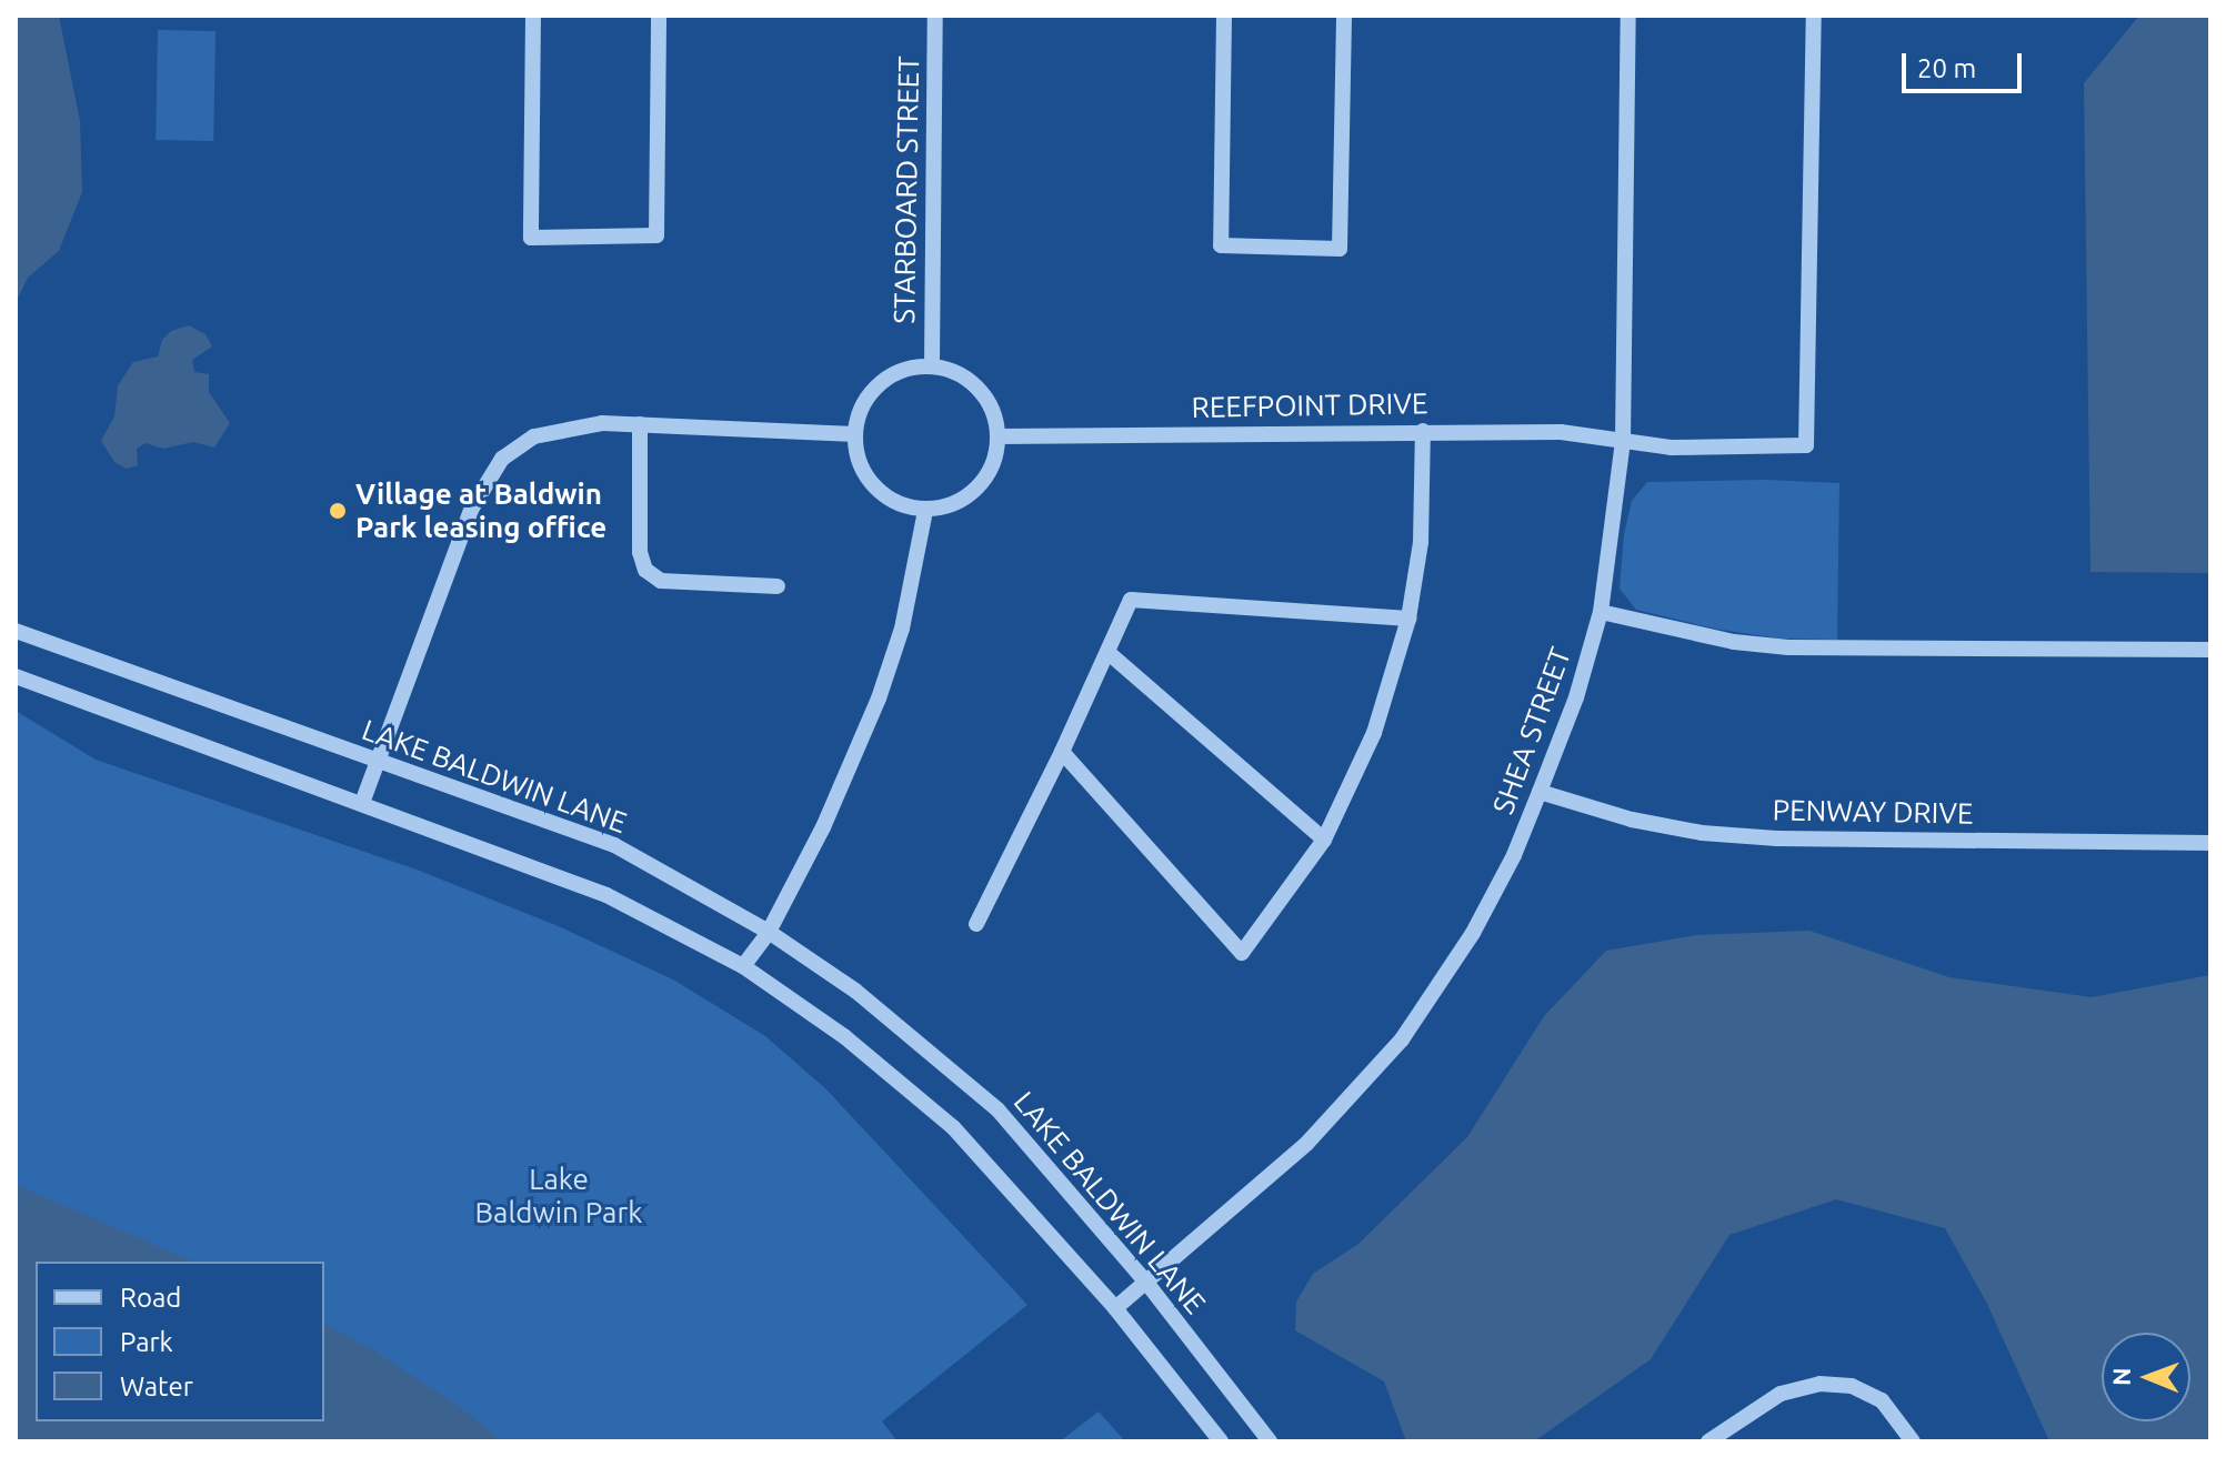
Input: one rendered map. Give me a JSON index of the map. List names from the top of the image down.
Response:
{
  "streets": {
    "street": [
      "STARBOARD STREET",
      "REEFPOINT DRIVE",
      "SHEA STREET",
      "LAKE BALDWIN LANE",
      "PENWAY DRIVE"
    ]
  },
  "crossings": [
    ["STARBOARD STREET", "REEFPOINT DRIVE"],
    ["REEFPOINT DRIVE", "SHEA STREET"],
    ["SHEA STREET", "LAKE BALDWIN LANE"],
    ["SHEA STREET", "PENWAY DRIVE"]
  ],
  "parks": ["Lake Baldwin Park"],
  "places": ["Village at Baldwin Park leasing office"],
  "legend": ["Road", "Park", "Water"],
  "scale_bar": "20 m",
  "north": "left"
}
